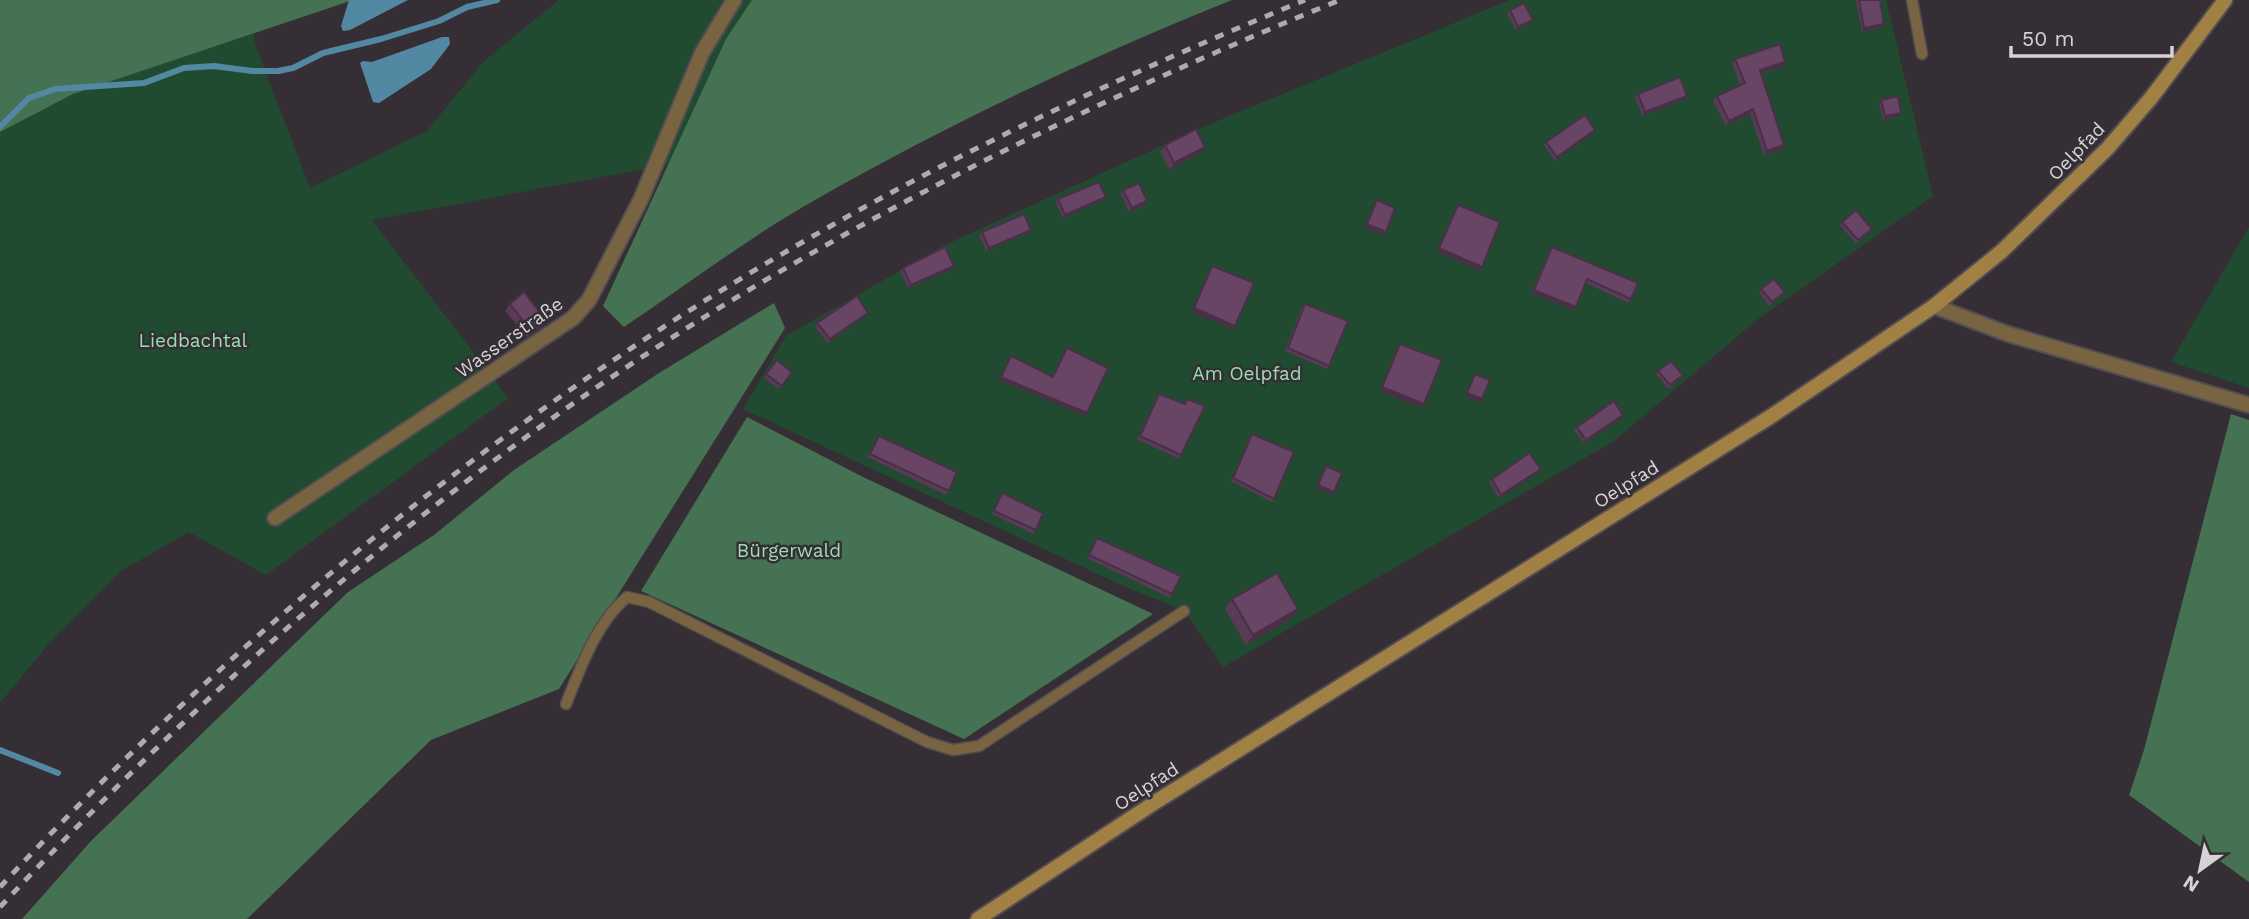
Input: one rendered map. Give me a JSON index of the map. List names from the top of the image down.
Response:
{
  "streets": {
    "street": ["Oelpfad", "Wasserstraße"]
  },
  "parks": ["Liedbachtal", "Am Oelpfad", "Bürgerwald"],
  "scale_bar": "50 m",
  "north": "bottom left"
}
